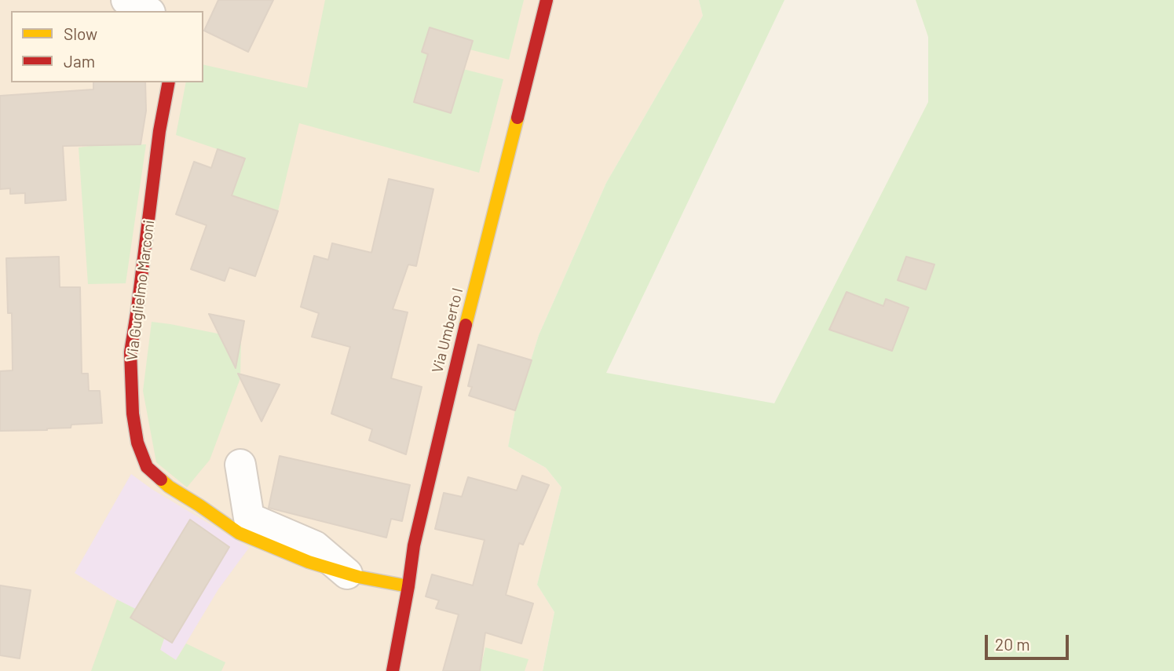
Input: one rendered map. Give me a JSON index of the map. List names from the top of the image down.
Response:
{
  "streets": {
    "main road": ["Via Guglielmo Marconi", "Via Umberto I"]
  },
  "crossings": [
    ["Via Guglielmo Marconi", "Via Umberto I"]
  ],
  "legend": ["Slow", "Jam"],
  "scale_bar": "20 m"
}
